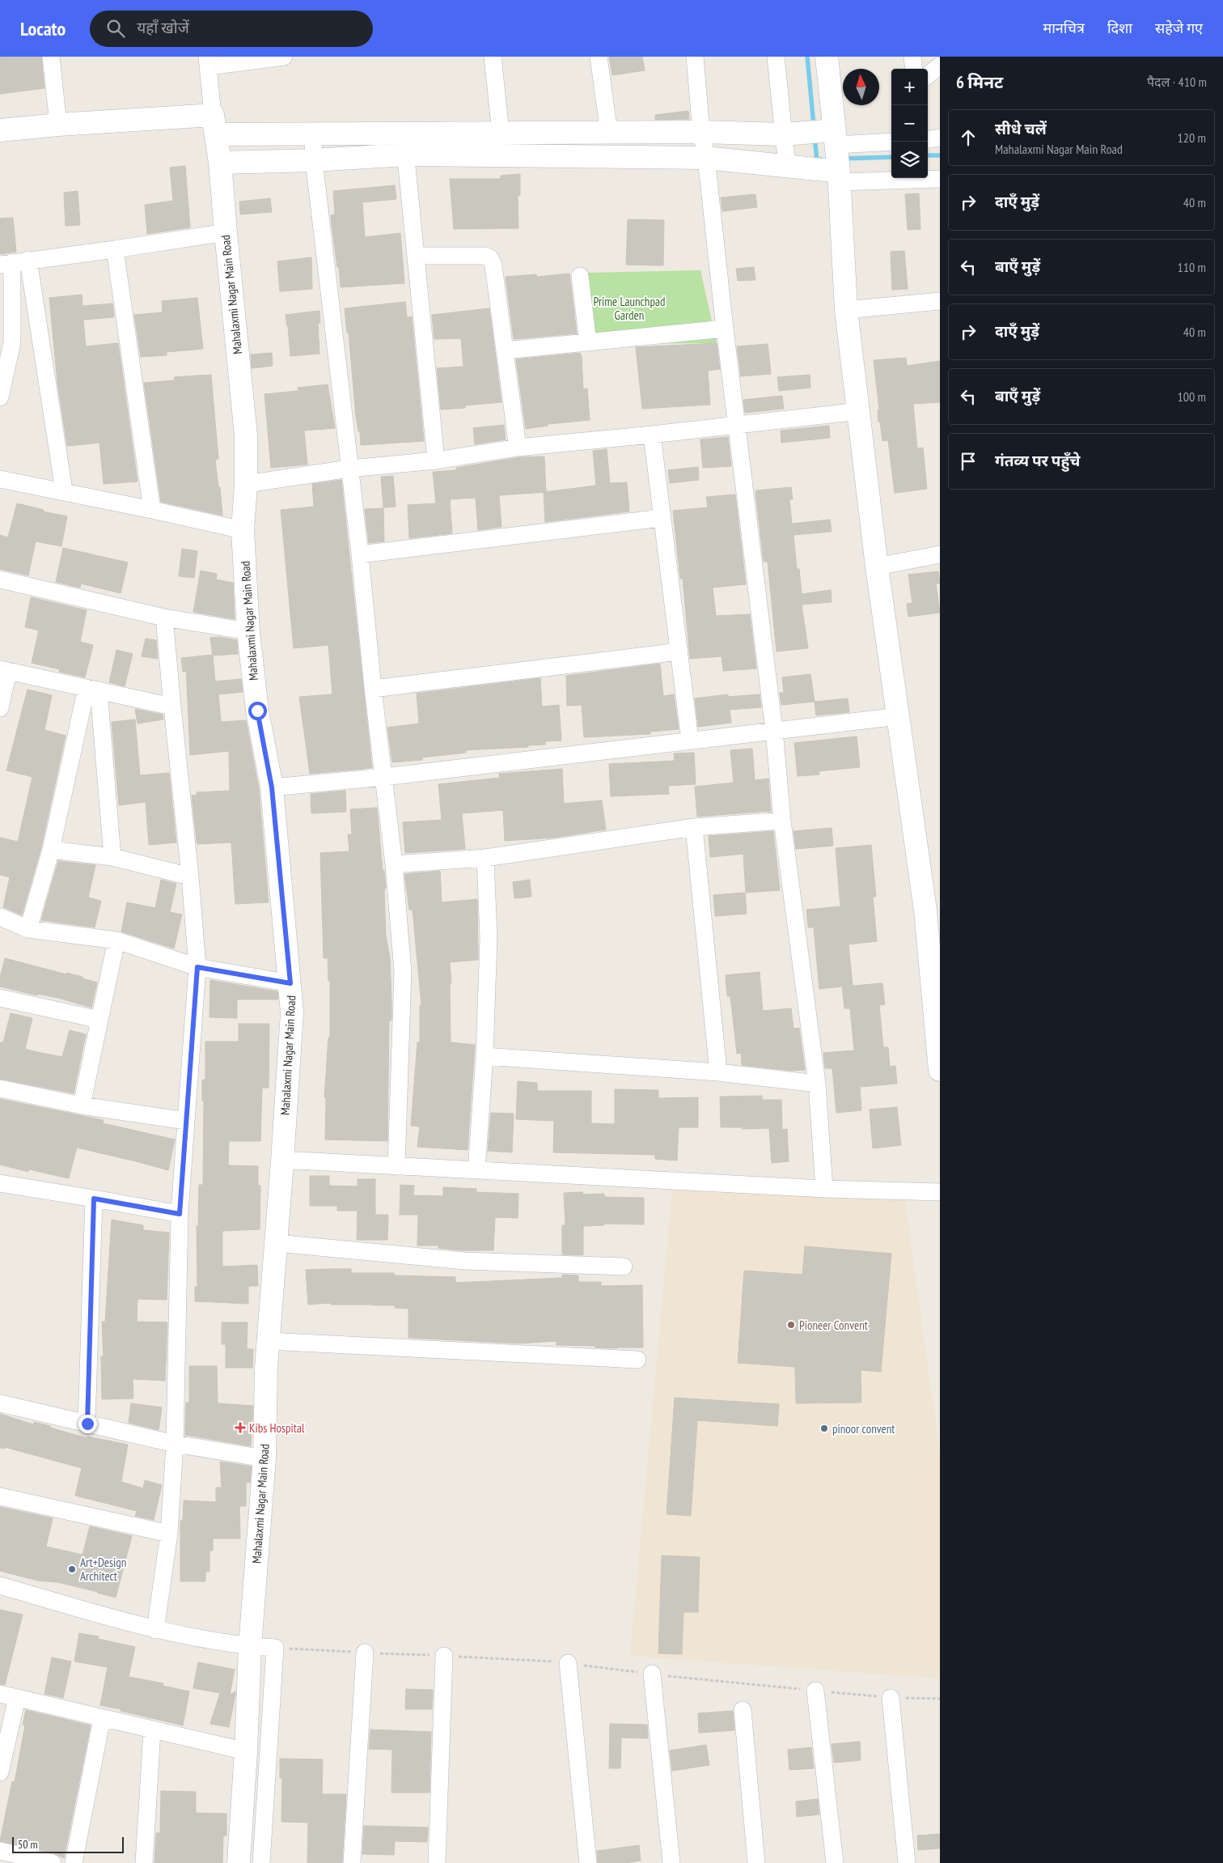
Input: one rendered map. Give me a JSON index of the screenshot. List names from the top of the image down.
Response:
{
  "streets": {
    "street": ["Mahalaxmi Nagar Main Road"]
  },
  "parks": ["Prime Launchpad Garden"],
  "places": {
    "other": ["Pioneer Convent", "pinoor convent", "Art+Design Architect"],
    "health": ["Kibs Hospital"]
  },
  "scale_bar": "50 m",
  "north": "top",
  "page": {
    "header": "Locato",
    "search": "यहाँ खोजें",
    "nav": ["मानचित्र", "दिशा", "सहेजे गए"],
    "heading": ["6 मिनट", "पैदल · 410 m"],
    "map_buttons": ["+", "−"],
    "list": [
      ["सीधे चलें", "Mahalaxmi Nagar Main Road", "120 m"],
      ["दाएँ मुड़ें", "40 m"],
      ["बाएँ मुड़ें", "110 m"],
      ["दाएँ मुड़ें", "40 m"],
      ["बाएँ मुड़ें", "100 m"],
      "गंतव्य पर पहुँचे"
    ],
    "scale": "50 m"
  }
}
